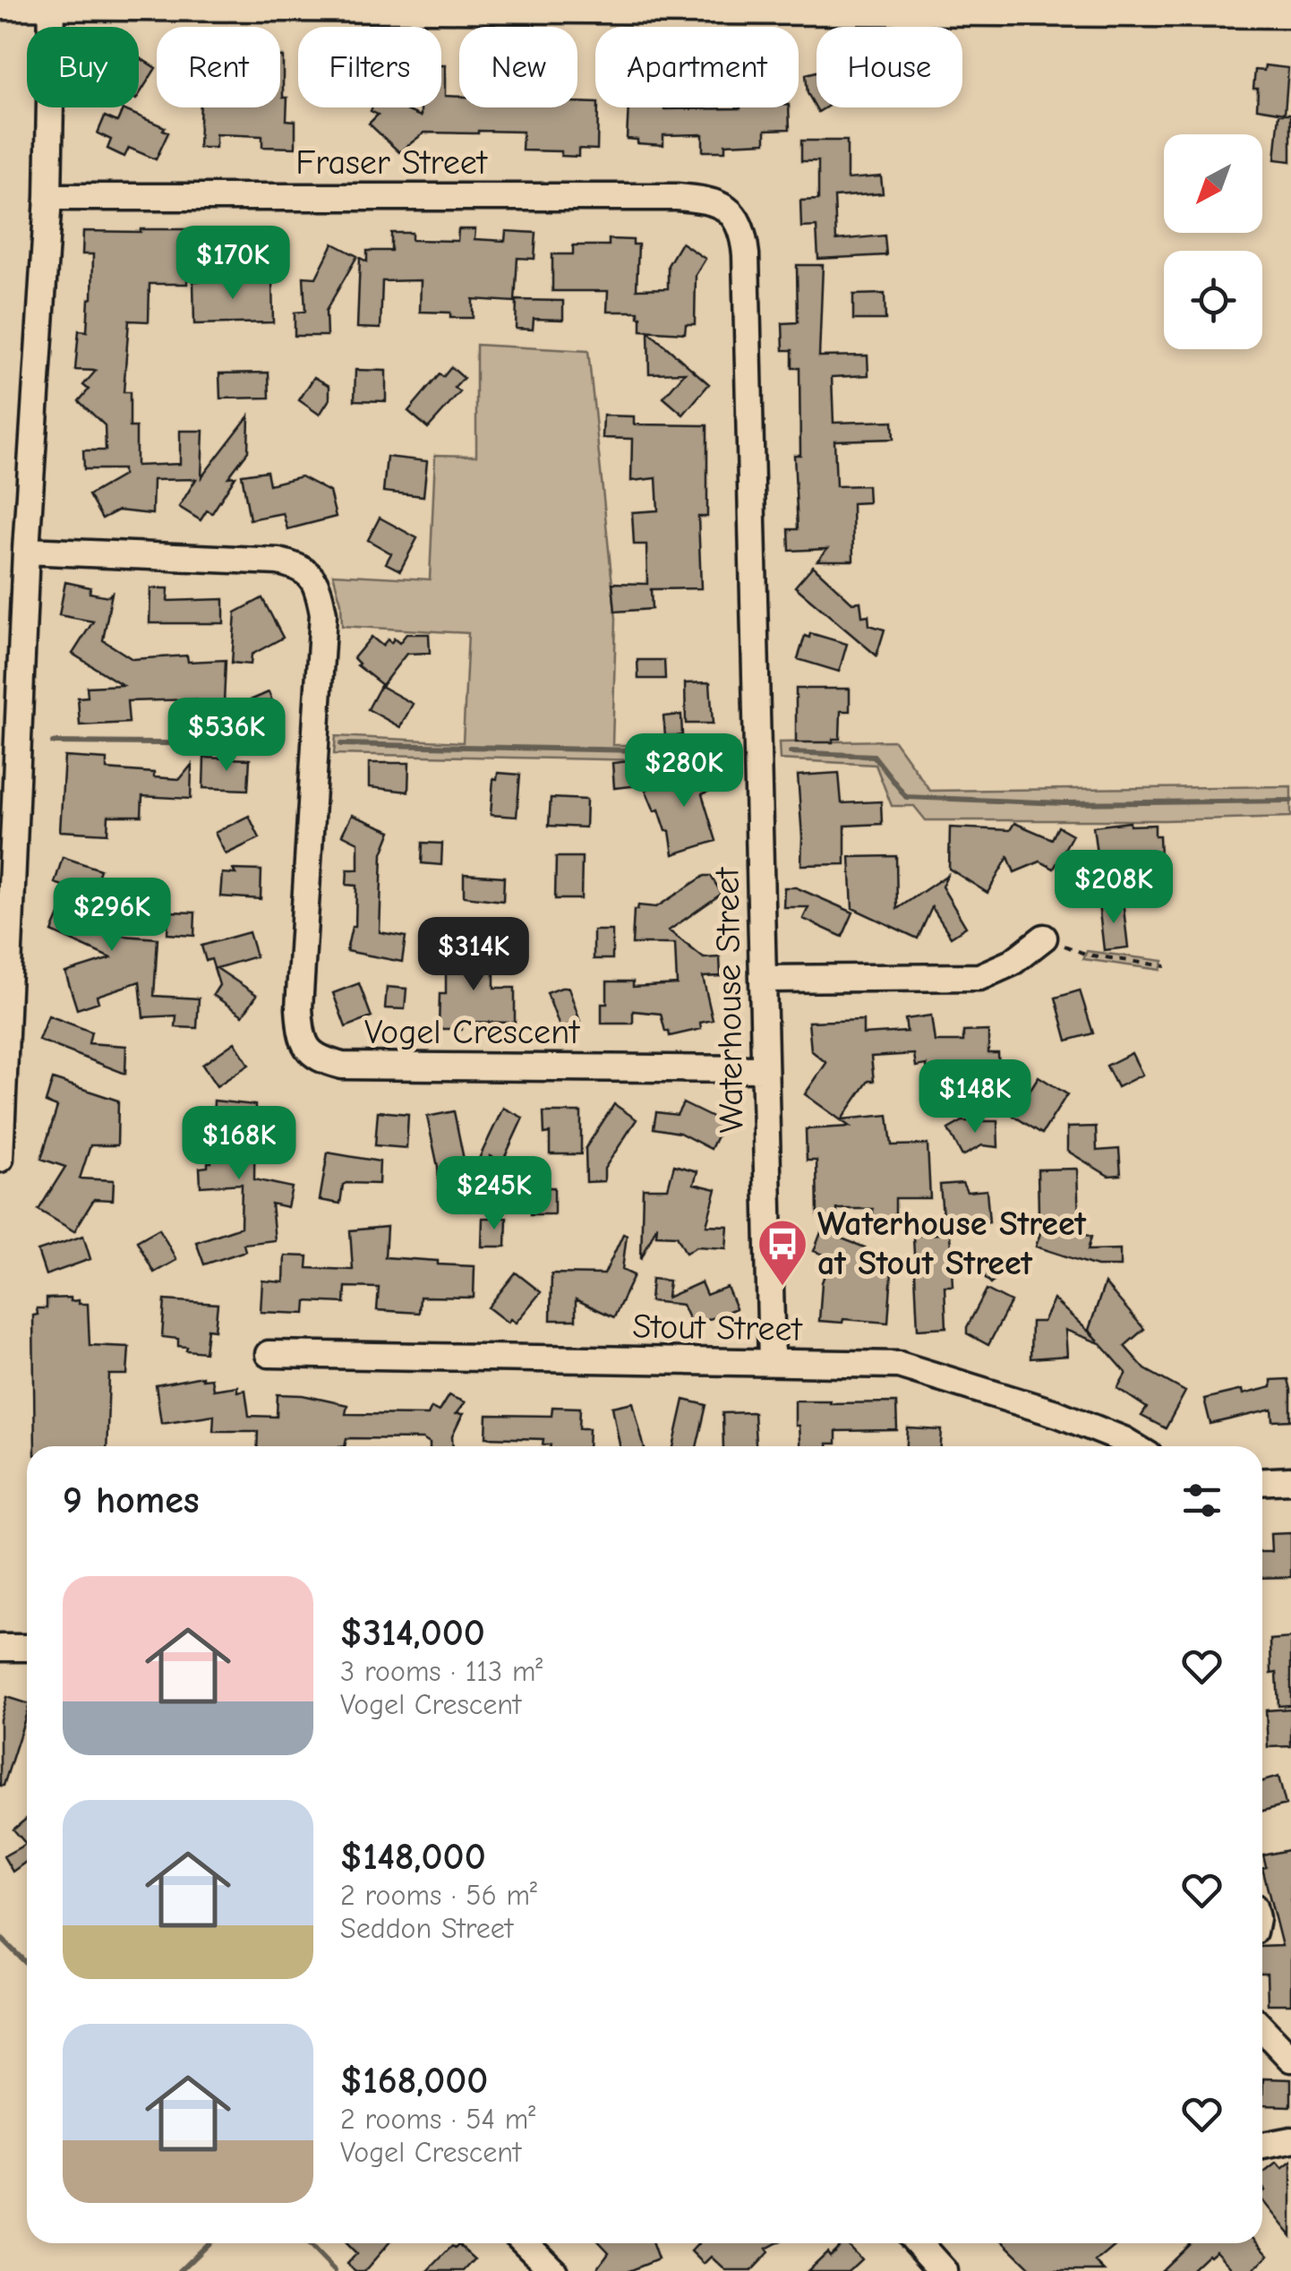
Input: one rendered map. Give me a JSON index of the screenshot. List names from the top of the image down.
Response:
{
  "streets": {
    "street": [
      "Fraser Street",
      "Waterhouse Street",
      "Vogel Crescent",
      "Stout Street"
    ]
  },
  "crossings": [
    ["Fraser Street", "Waterhouse Street"],
    ["Waterhouse Street", "Vogel Crescent"],
    ["Waterhouse Street", "Stout Street"]
  ],
  "places": {
    "bus stop": ["Waterhouse Street at Stout Street"]
  },
  "north": "bottom left",
  "page": {
    "chip": [
      "Buy",
      "Rent",
      "Filters",
      "New",
      "Apartment",
      "House"
    ],
    "price": [
      "$170K",
      "$536K",
      "$280K",
      "$208K",
      "$296K",
      "$314K",
      "$148K",
      "$168K",
      "$245K"
    ],
    "heading": "9 homes",
    "list": [
      {
        "name": "$314,000",
        "note": "3 rooms · 113 m² · Vogel Crescent"
      },
      {
        "name": "$148,000",
        "note": "2 rooms · 56 m² · Seddon Street"
      },
      {
        "name": "$168,000",
        "note": "2 rooms · 54 m² · Vogel Crescent"
      }
    ]
  }
}
